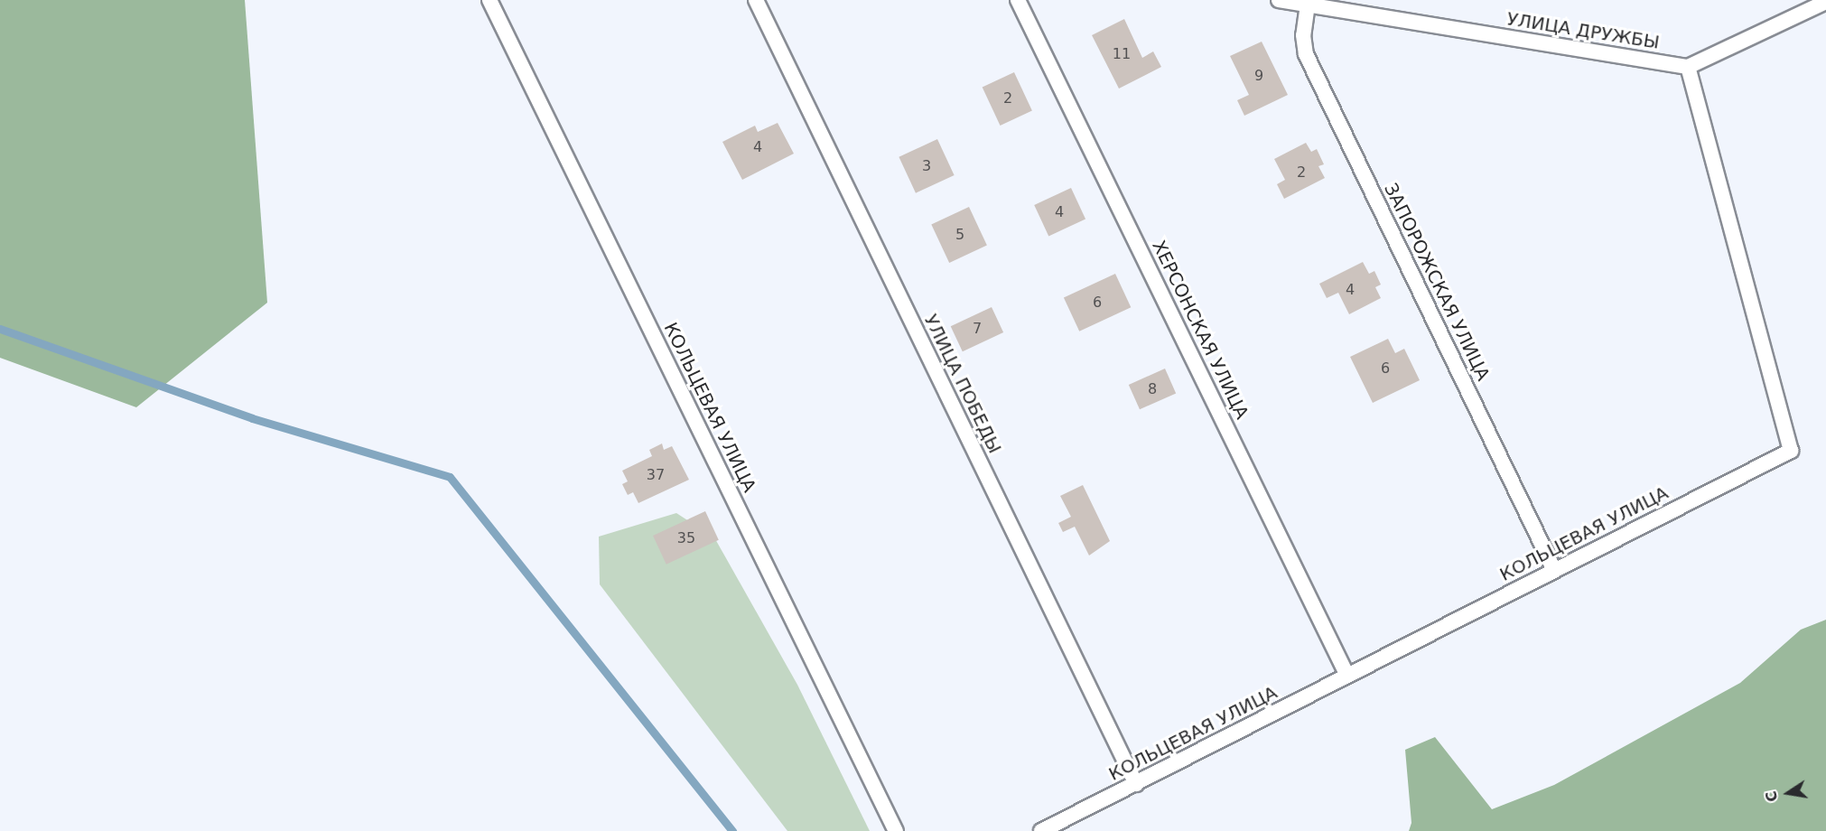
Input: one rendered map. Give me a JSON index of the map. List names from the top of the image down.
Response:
{
  "streets": {
    "lane": [
      "УЛИЦА ДРУЖБЫ",
      "ЗАПОРОЖСКАЯ УЛИЦА",
      "ХЕРСОНСКАЯ УЛИЦА",
      "УЛИЦА ПОБЕДЫ",
      "КОЛЬЦЕВАЯ УЛИЦА"
    ]
  },
  "crossings": [
    ["УЛИЦА ДРУЖБЫ", "ЗАПОРОЖСКАЯ УЛИЦА"],
    ["УЛИЦА ДРУЖБЫ", "КОЛЬЦЕВАЯ УЛИЦА"],
    ["ЗАПОРОЖСКАЯ УЛИЦА", "КОЛЬЦЕВАЯ УЛИЦА"],
    ["ХЕРСОНСКАЯ УЛИЦА", "КОЛЬЦЕВАЯ УЛИЦА"],
    ["УЛИЦА ПОБЕДЫ", "КОЛЬЦЕВАЯ УЛИЦА"]
  ],
  "house_numbers": [
    "11",
    "9",
    "2",
    "4",
    "3",
    "2",
    "4",
    "5",
    "4",
    "6",
    "7",
    "6",
    "8",
    "37",
    "35"
  ],
  "north": "left"
}
